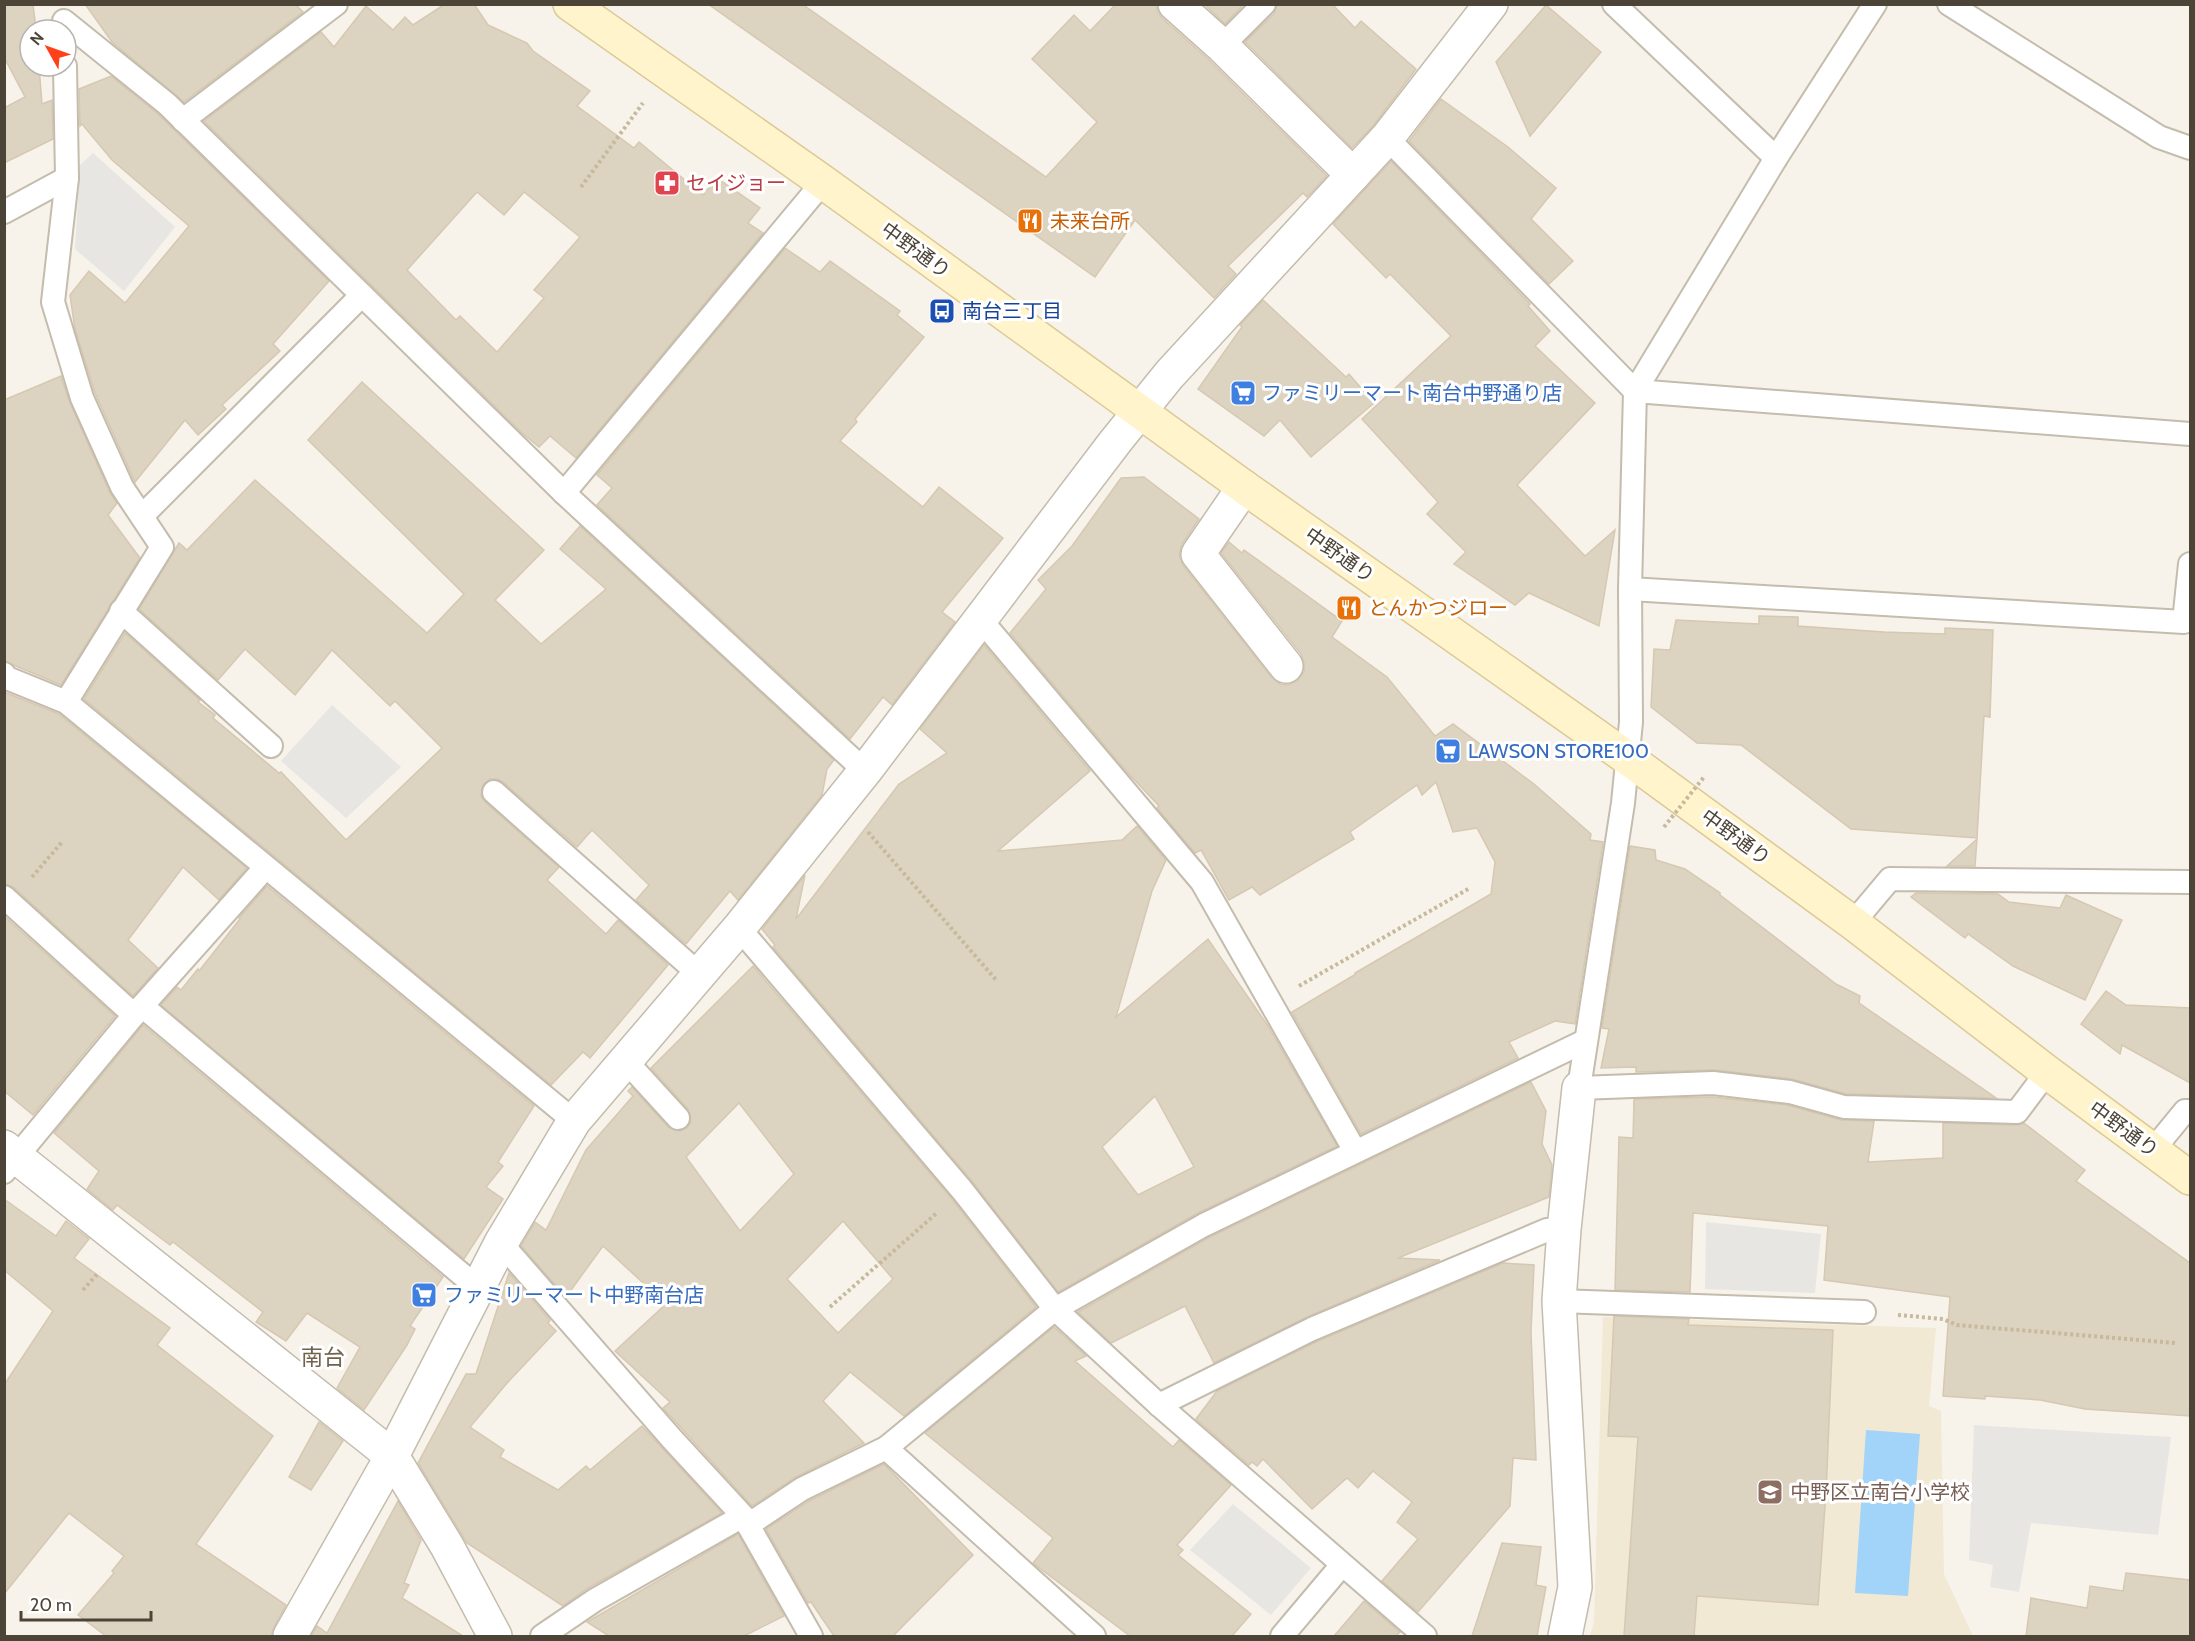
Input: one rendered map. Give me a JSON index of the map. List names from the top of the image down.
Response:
{
  "streets": {
    "main road": ["中野通り"]
  },
  "districts": ["南台"],
  "places": {
    "pharmacy": ["セイジョー"],
    "restaurant": ["未来台所", "とんかつジロー"],
    "bus stop": ["南台三丁目"],
    "supermarket": ["ファミリーマート南台中野通り店", "LAWSON STORE100", "ファミリーマート中野南台店"],
    "school or university": ["中野区立南台小学校"]
  },
  "scale_bar": "20 m",
  "north": "top left"
}
